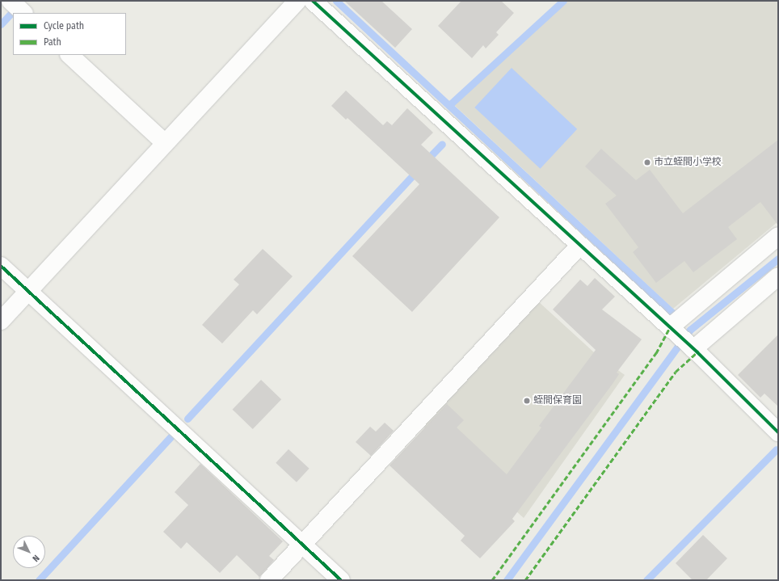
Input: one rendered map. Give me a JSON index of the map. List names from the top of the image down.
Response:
{
  "places": ["市立蛭間小学校", "蛭間保育園"],
  "legend": ["Cycle path", "Path"],
  "north": "bottom right"
}
